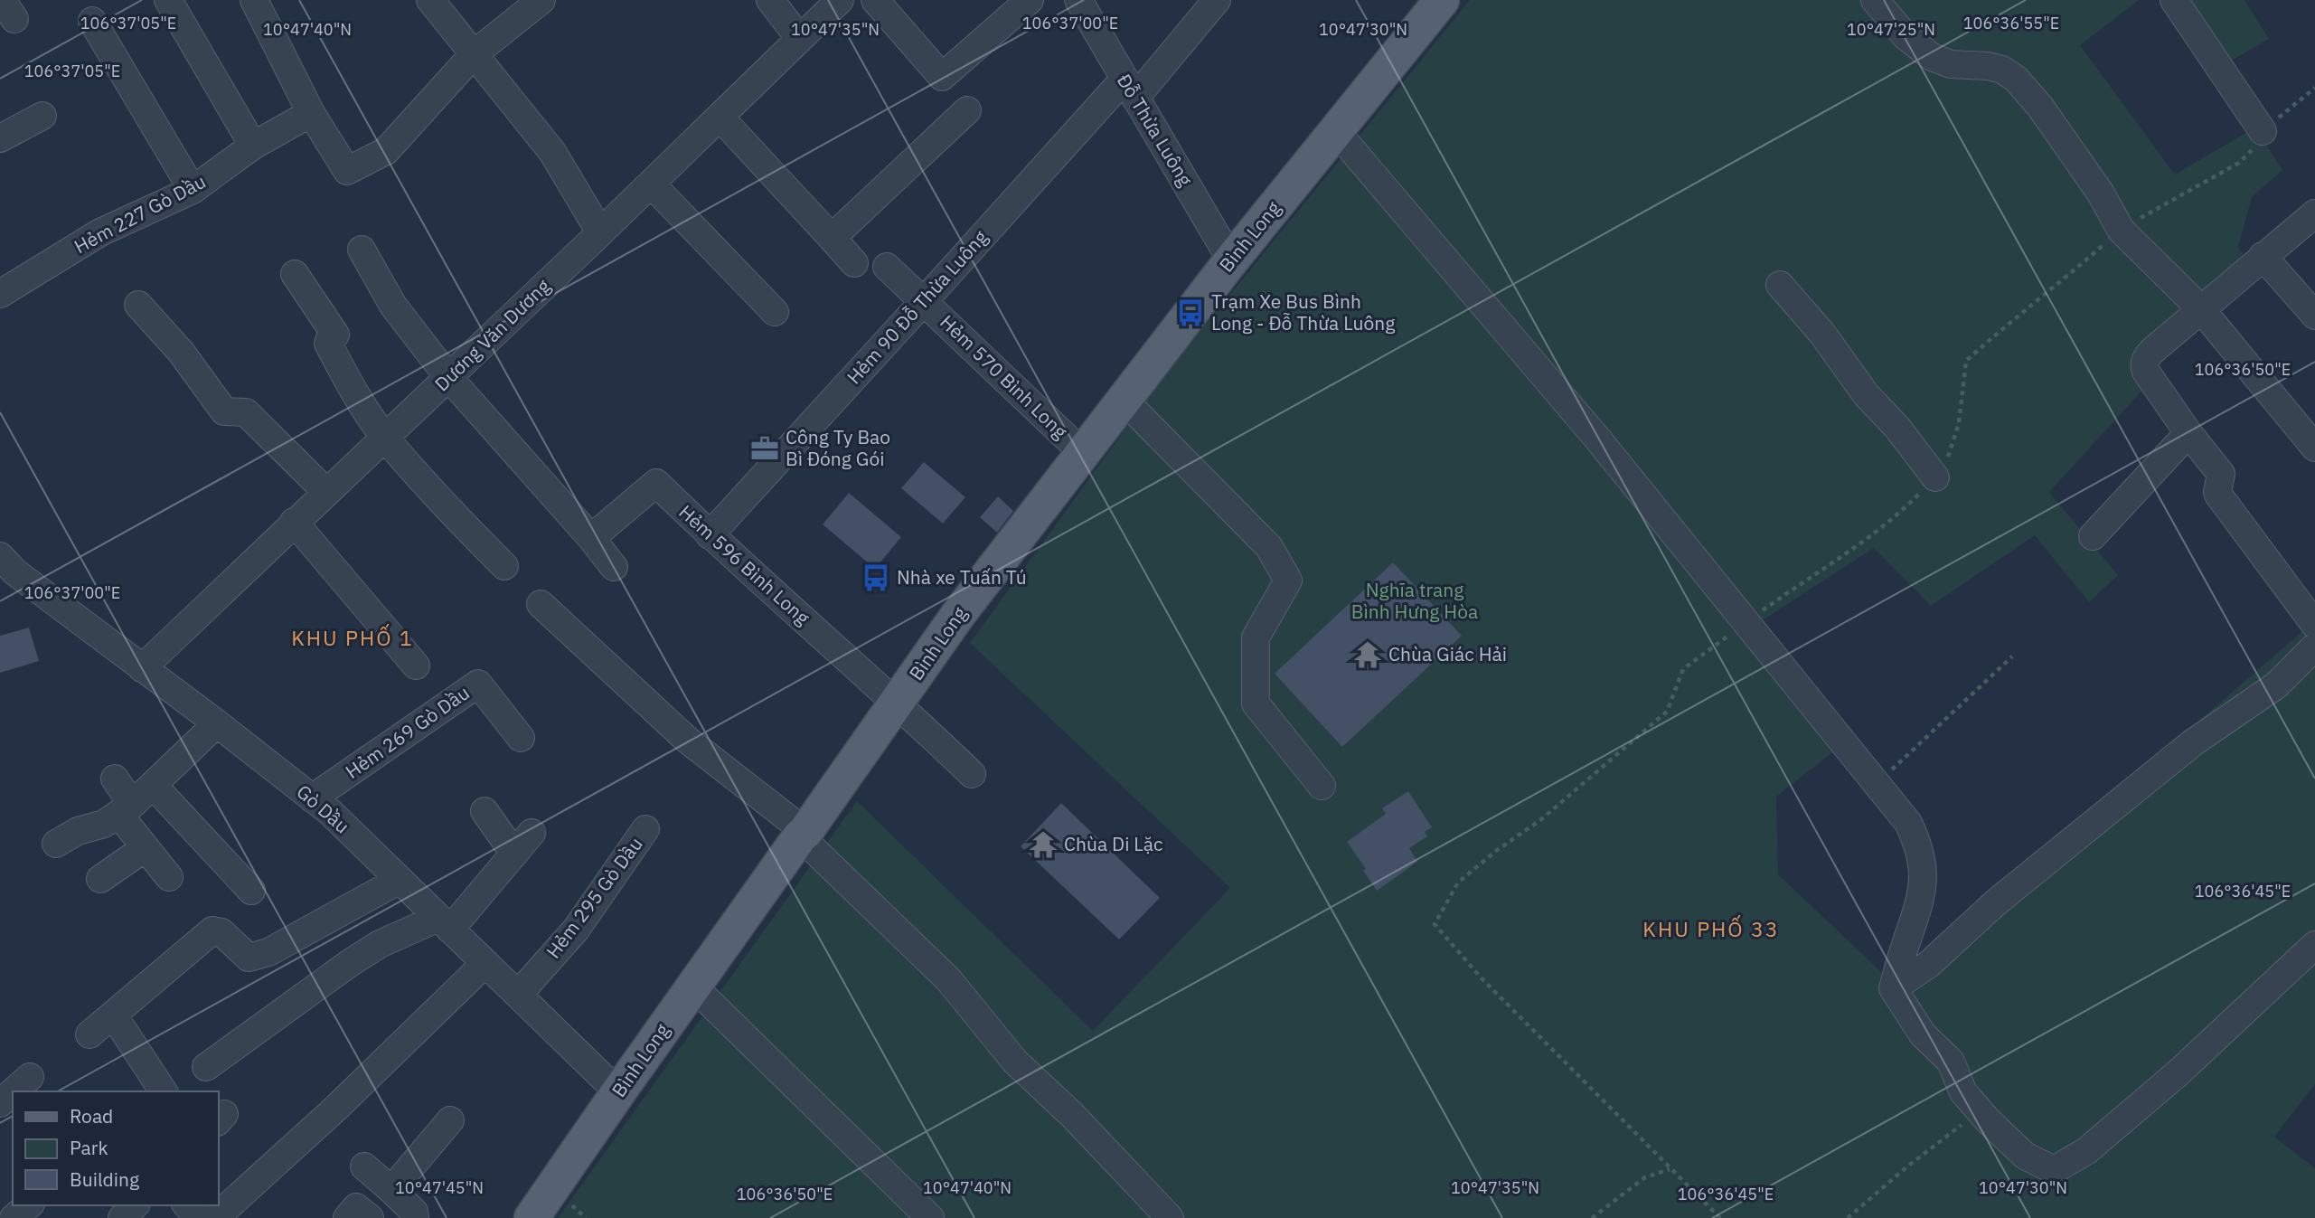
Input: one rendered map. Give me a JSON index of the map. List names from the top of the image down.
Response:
{
  "streets": {
    "main road": ["Bình Long"],
    "street": [
      "Đỗ Thừa Luông",
      "Hẻm 227 Gò Dầu",
      "Hẻm 90 Đỗ Thừa Luông",
      "Dương Văn Dương",
      "Hẻm 570 Bình Long",
      "Hẻm 596 Bình Long",
      "Hẻm 269 Gò Dầu",
      "Gò Dầu",
      "Hẻm 295 Gò Dầu"
    ]
  },
  "crossings": [
    ["Đỗ Thừa Luông", "Bình Long"],
    ["Đỗ Thừa Luông", "Hẻm 90 Đỗ Thừa Luông"],
    ["Bình Long", "Hẻm 570 Bình Long"],
    ["Bình Long", "Hẻm 596 Bình Long"],
    ["Bình Long", "Gò Dầu"],
    ["Hẻm 90 Đỗ Thừa Luông", "Hẻm 570 Bình Long"],
    ["Hẻm 90 Đỗ Thừa Luông", "Hẻm 596 Bình Long"],
    ["Dương Văn Dương", "Gò Dầu"],
    ["Hẻm 269 Gò Dầu", "Gò Dầu"],
    ["Gò Dầu", "Hẻm 295 Gò Dầu"]
  ],
  "districts": ["KHU PHỐ 1", "KHU PHỐ 33"],
  "parks": ["Nghĩa trang Bình Hưng Hòa"],
  "places": {
    "bus stop": ["Trạm Xe Bus Bình Long - Đỗ Thừa Luông", "Nhà xe Tuấn Tú"],
    "office": ["Công Ty Bao Bì Đóng Gói"],
    "temple": ["Chùa Giác Hải", "Chùa Di Lặc"]
  },
  "legend": ["Road", "Park", "Building"],
  "coordinates": [
    "106°36'55\"E",
    "106°37'05\"E",
    "106°37'00\"E",
    "10°47'40\"N",
    "10°47'35\"N",
    "10°47'30\"N",
    "10°47'25\"N",
    "106°36'50\"E",
    "106°36'45\"E",
    "10°47'45\"N"
  ]
}
